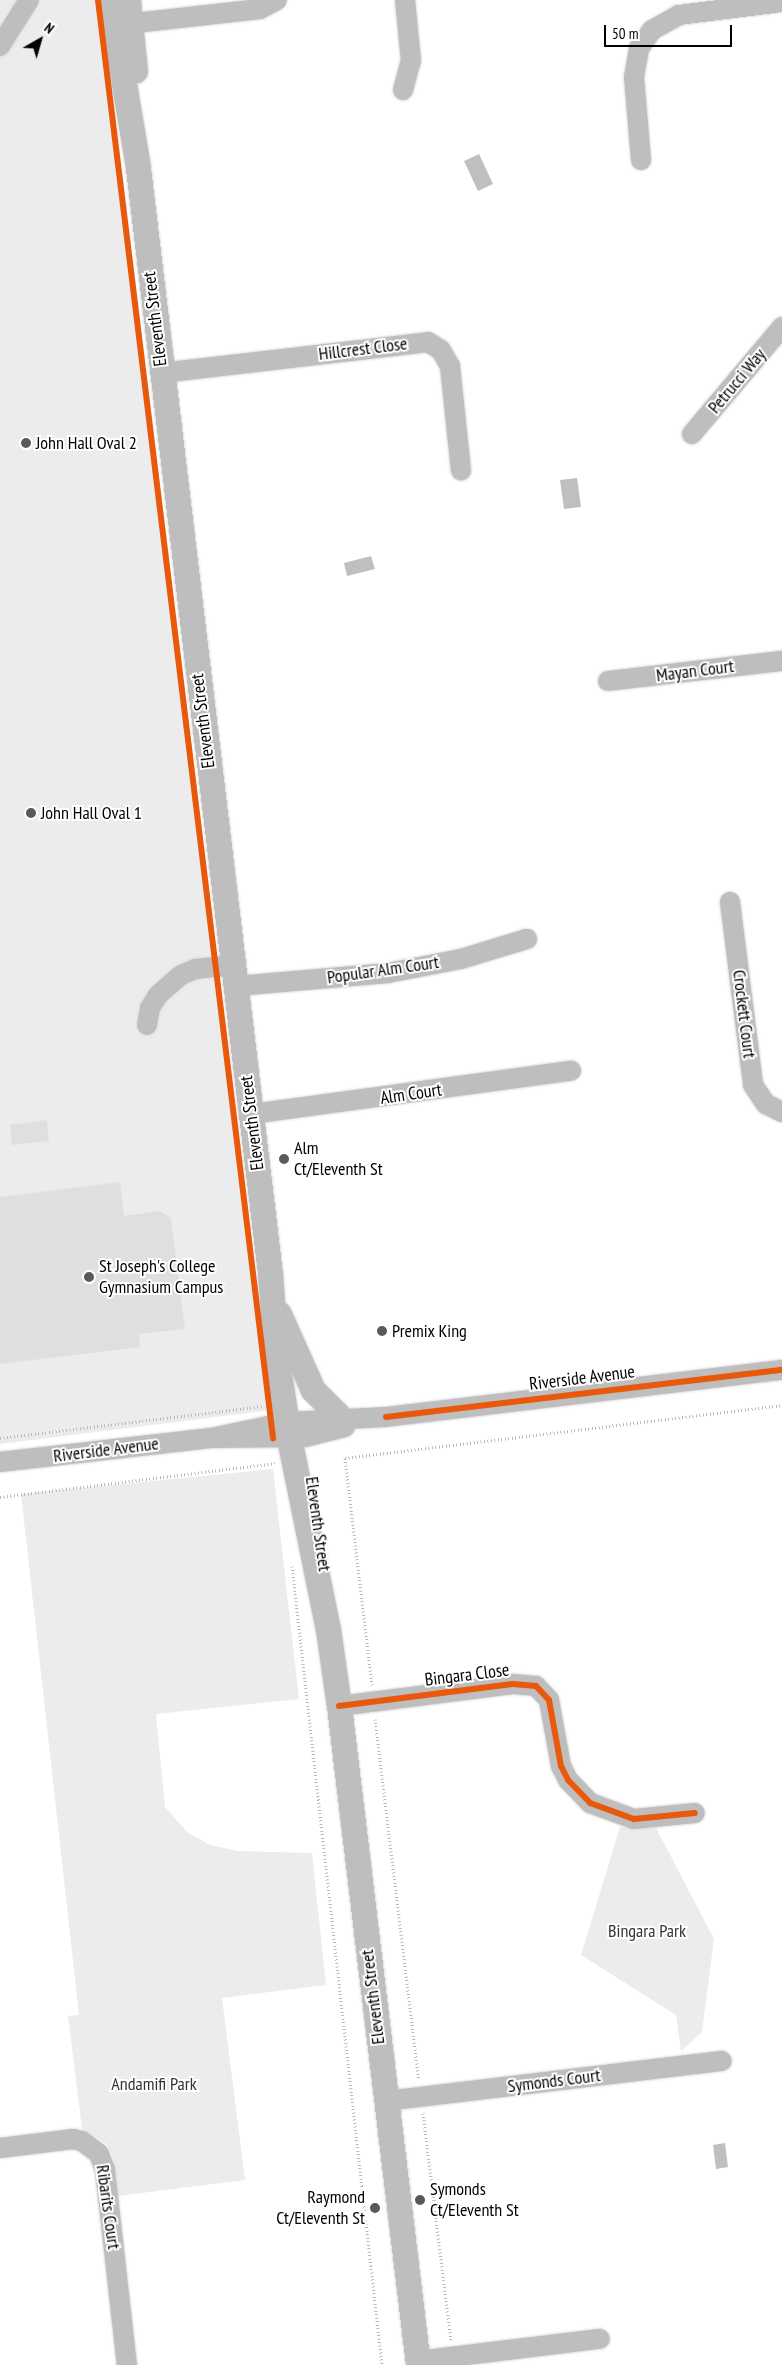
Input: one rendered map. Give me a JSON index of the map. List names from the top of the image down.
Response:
{
  "streets": {
    "main road": ["Eleventh Street"],
    "street": [
      "Hillcrest Close",
      "Petrucci Way",
      "Mayan Court",
      "Popular Alm Court",
      "Crockett Court",
      "Alm Court",
      "Riverside Avenue",
      "Bingara Close",
      "Symonds Court",
      "Ribarits Court"
    ]
  },
  "crossings": [
    ["Eleventh Street", "Hillcrest Close"],
    ["Eleventh Street", "Popular Alm Court"],
    ["Eleventh Street", "Alm Court"],
    ["Eleventh Street", "Riverside Avenue"],
    ["Eleventh Street", "Bingara Close"],
    ["Eleventh Street", "Symonds Court"]
  ],
  "parks": ["Bingara Park", "Andamifi Park"],
  "places": [
    "John Hall Oval 2",
    "John Hall Oval 1",
    "Alm Ct/Eleventh St",
    "St Joseph's College Gymnasium Campus",
    "Premix King",
    "Symonds Ct/Eleventh St",
    "Raymond Ct/Eleventh St"
  ],
  "scale_bar": "50 m",
  "north": "top right"
}
